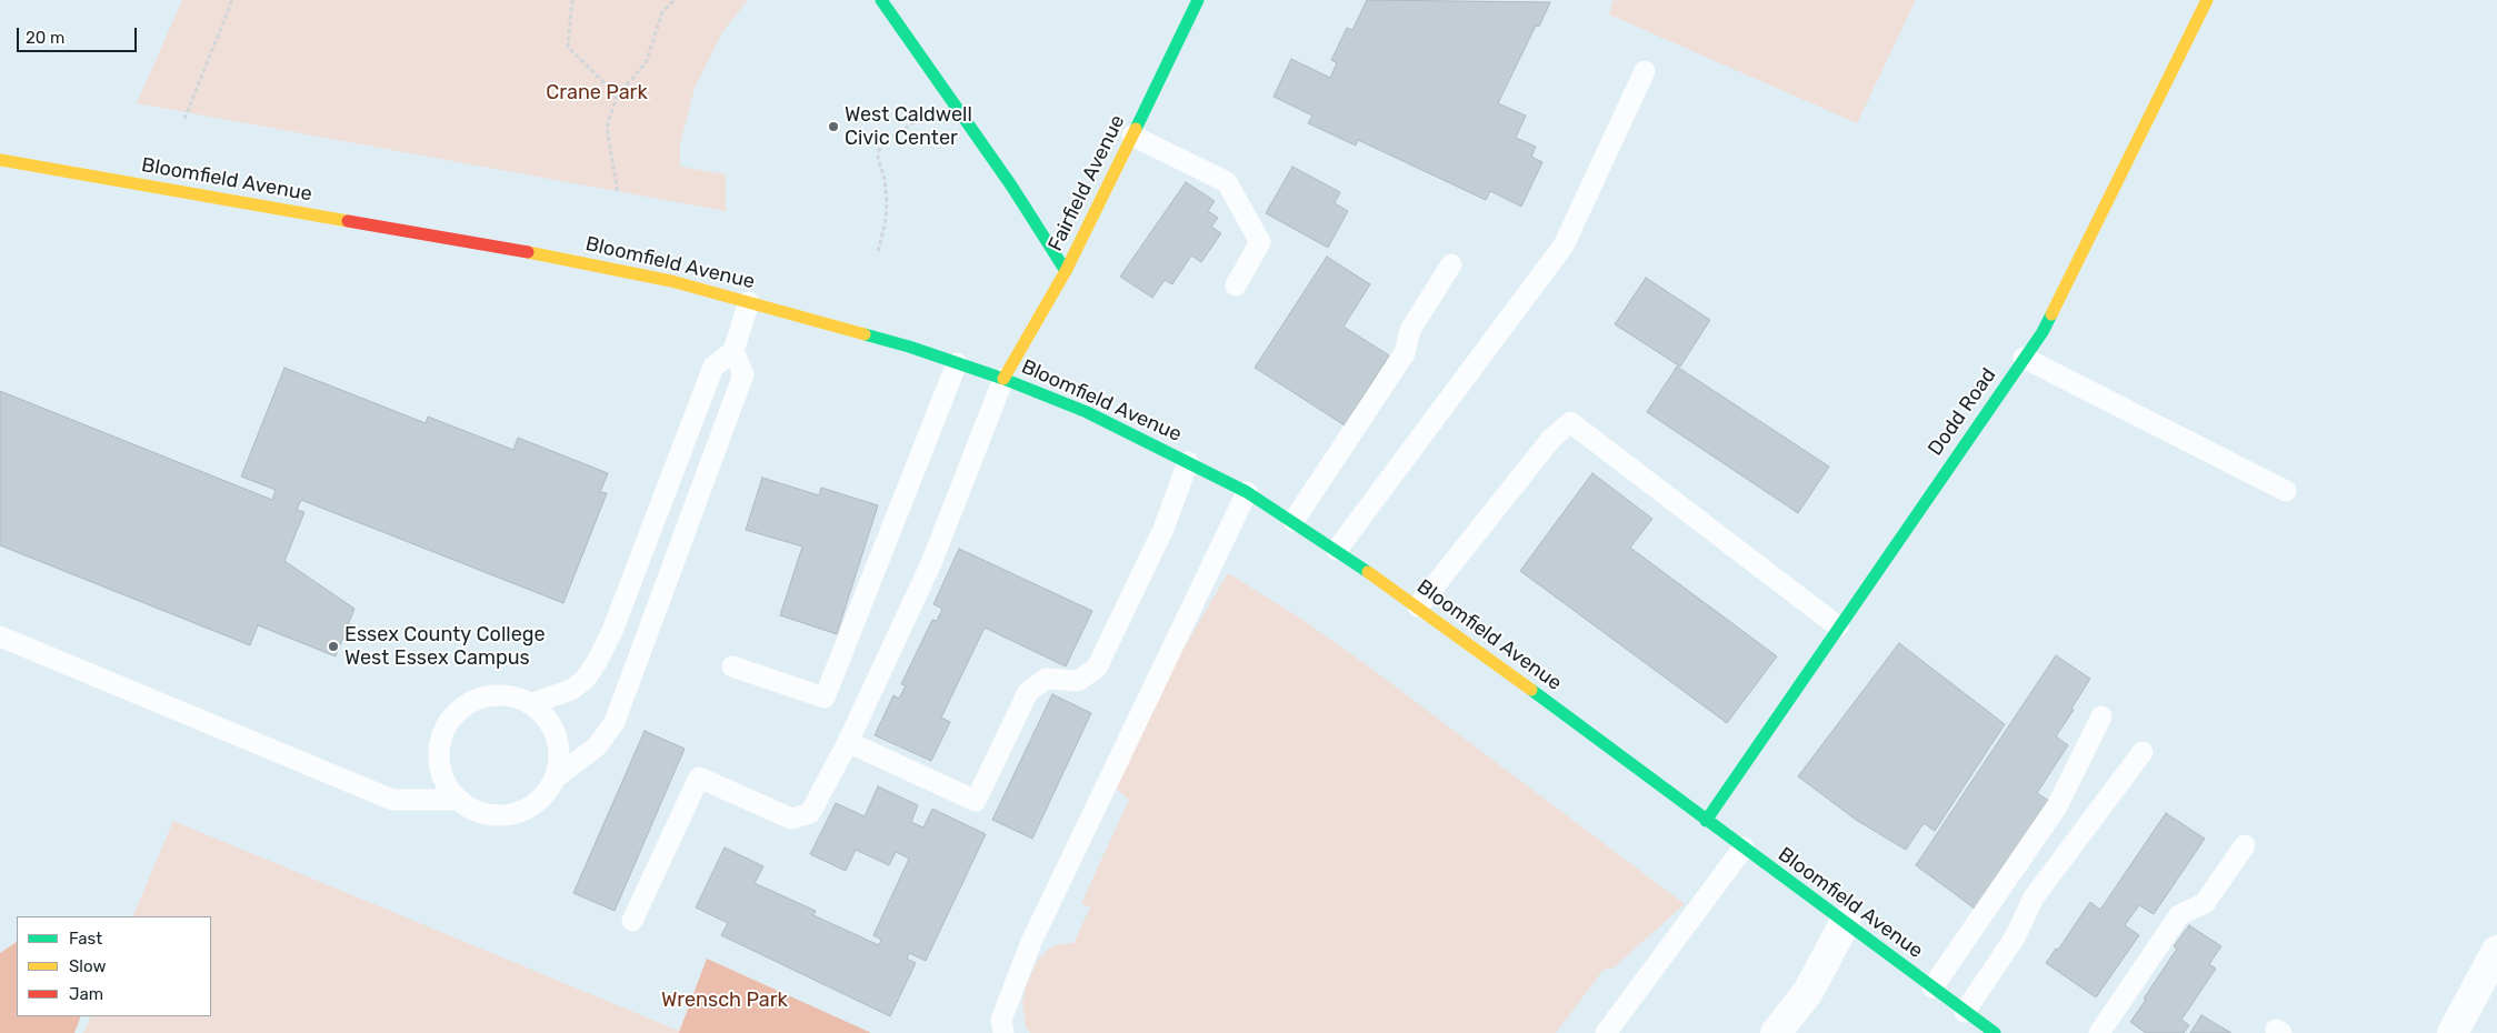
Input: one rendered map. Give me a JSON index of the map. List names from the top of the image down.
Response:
{
  "streets": {
    "main road": ["Bloomfield Avenue", "Fairfield Avenue", "Dodd Road"]
  },
  "crossings": [
    ["Bloomfield Avenue", "Fairfield Avenue"],
    ["Bloomfield Avenue", "Dodd Road"]
  ],
  "parks": ["Crane Park", "Wrensch Park"],
  "places": ["West Caldwell Civic Center", "Essex County College West Essex Campus"],
  "legend": ["Fast", "Slow", "Jam"],
  "scale_bar": "20 m"
}
